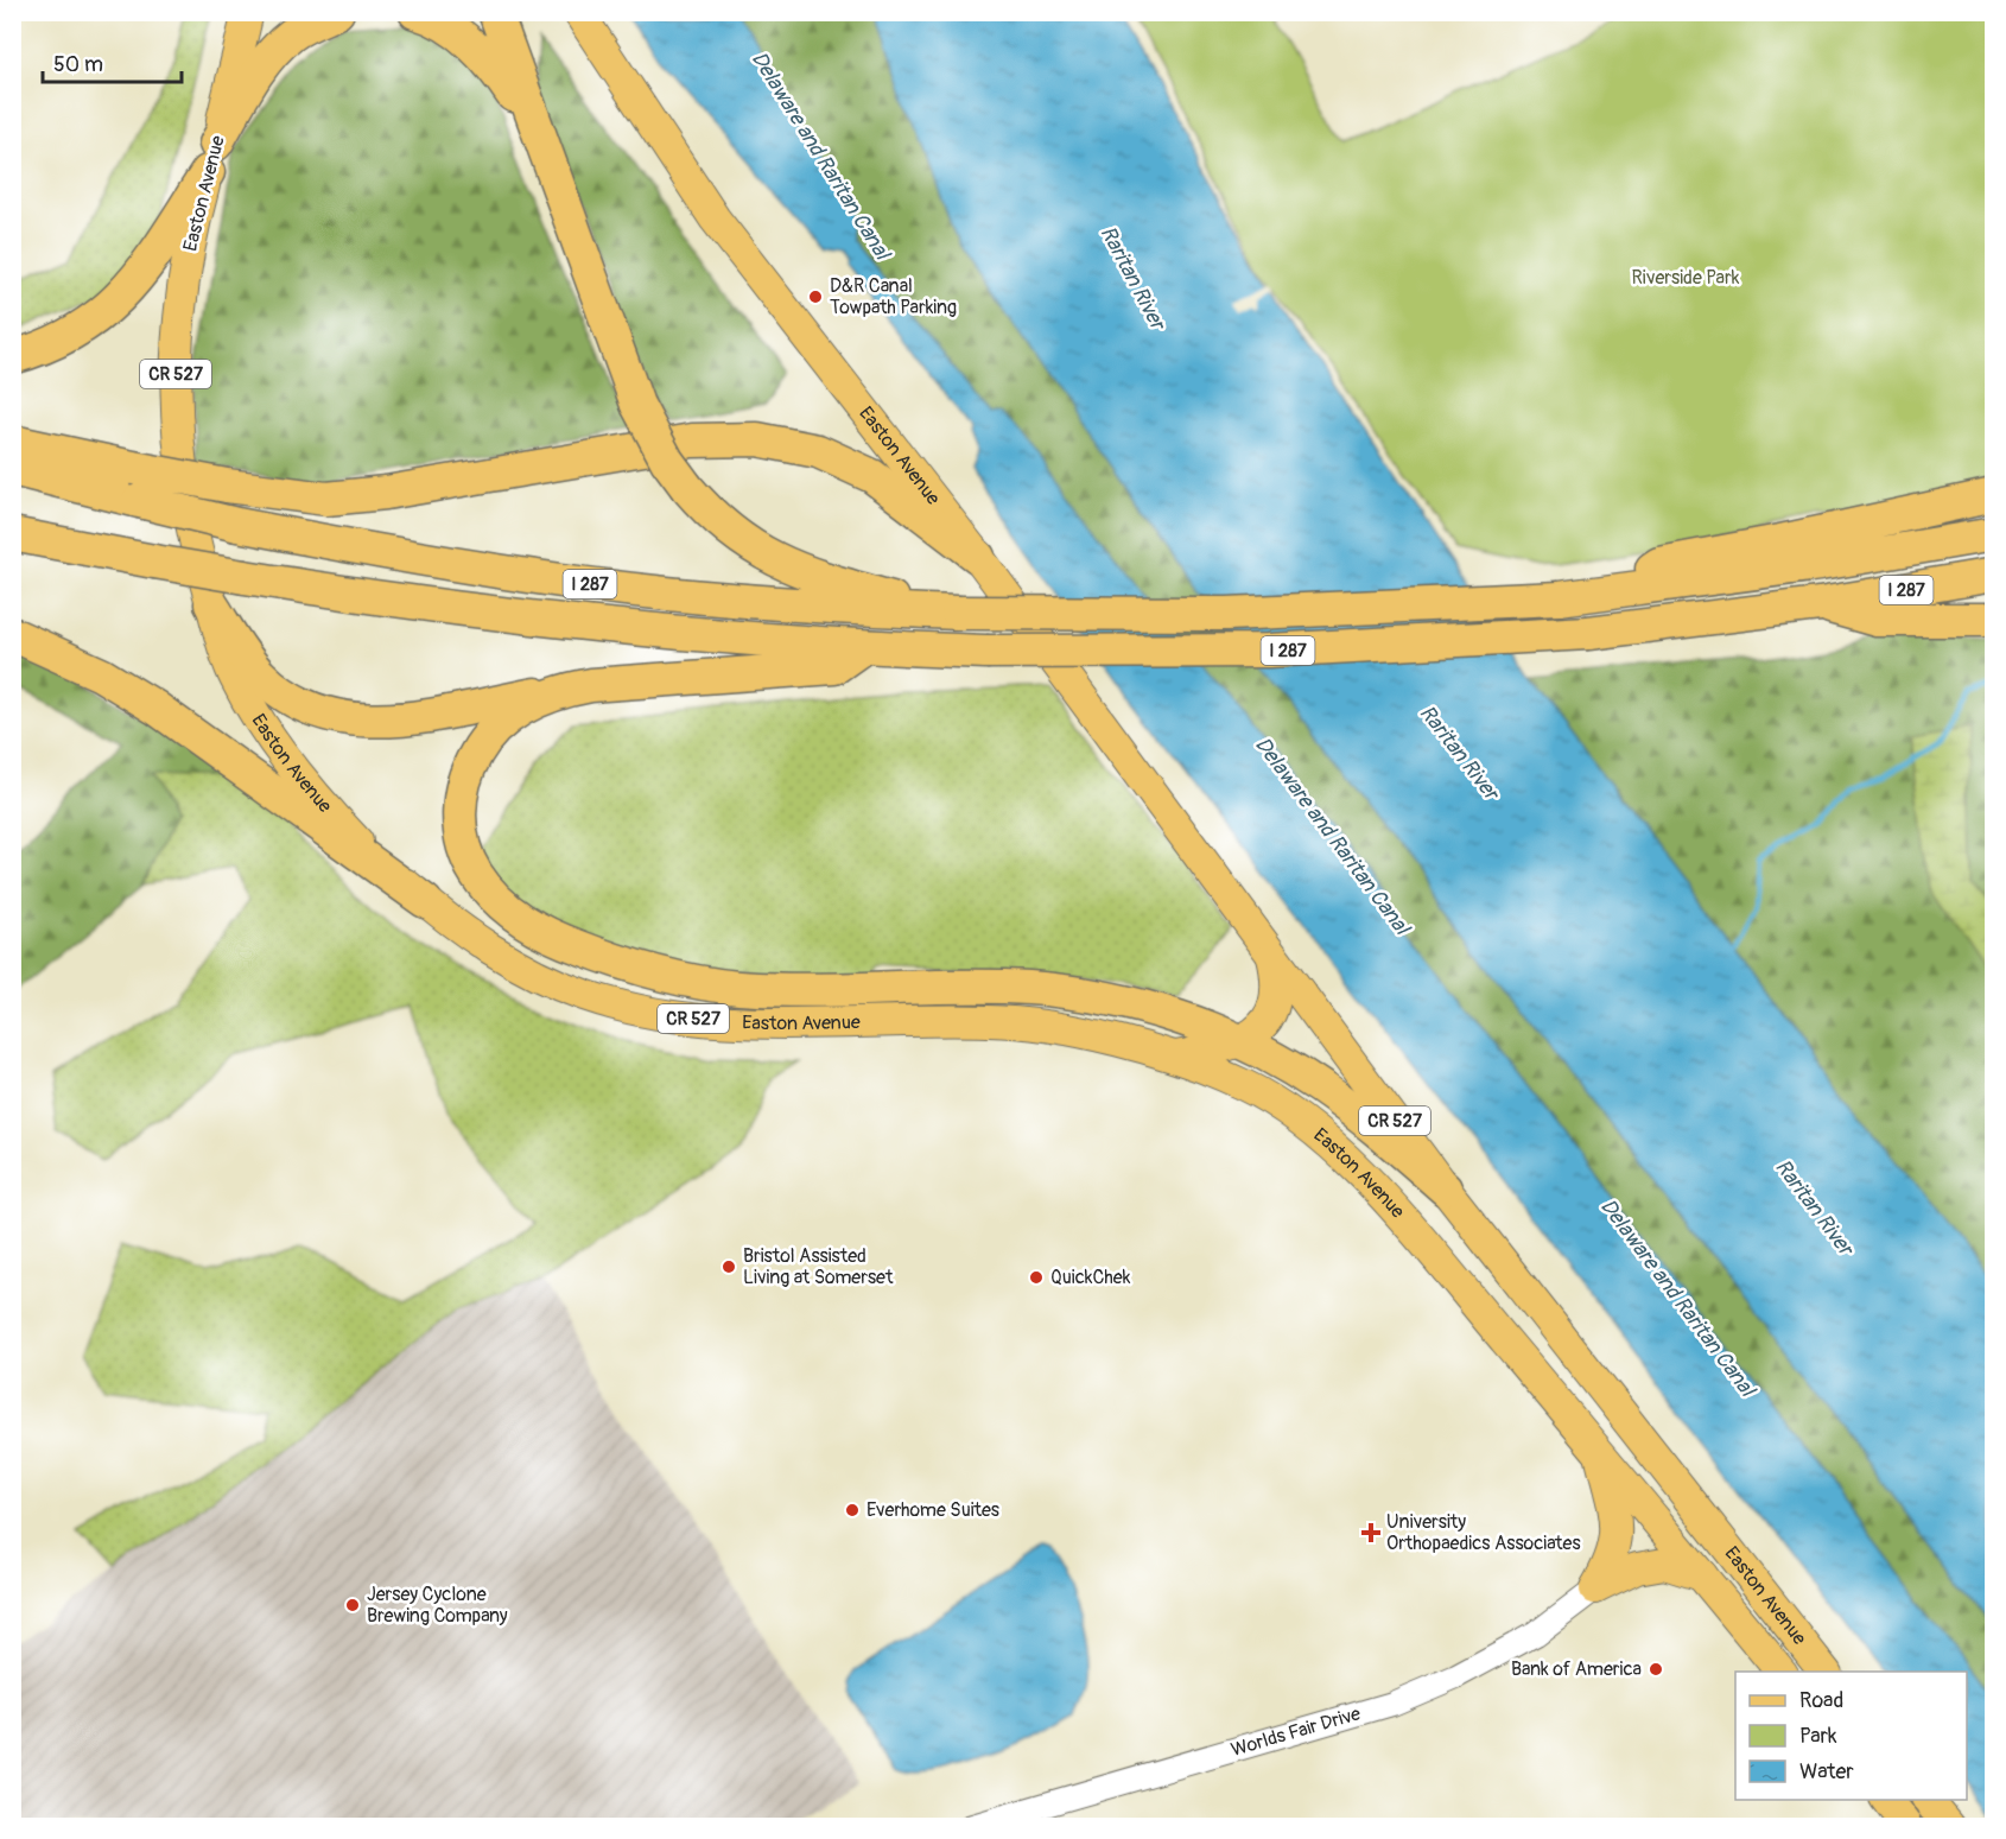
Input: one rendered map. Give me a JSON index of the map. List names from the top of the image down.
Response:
{
  "streets": {
    "highway": ["I 287"],
    "main road": ["Easton Avenue", "CR 527"],
    "street": ["Worlds Fair Drive"]
  },
  "water": ["Delaware and Raritan Canal", "Raritan River"],
  "parks": ["Riverside Park"],
  "places": {
    "other": [
      "D&R Canal Towpath Parking",
      "Bristol Assisted Living at Somerset",
      "QuickChek",
      "Everhome Suites",
      "Jersey Cyclone Brewing Company",
      "Bank of America"
    ],
    "health": ["University Orthopaedics Associates"]
  },
  "legend": ["Road", "Park", "Water"],
  "scale_bar": "50 m"
}
